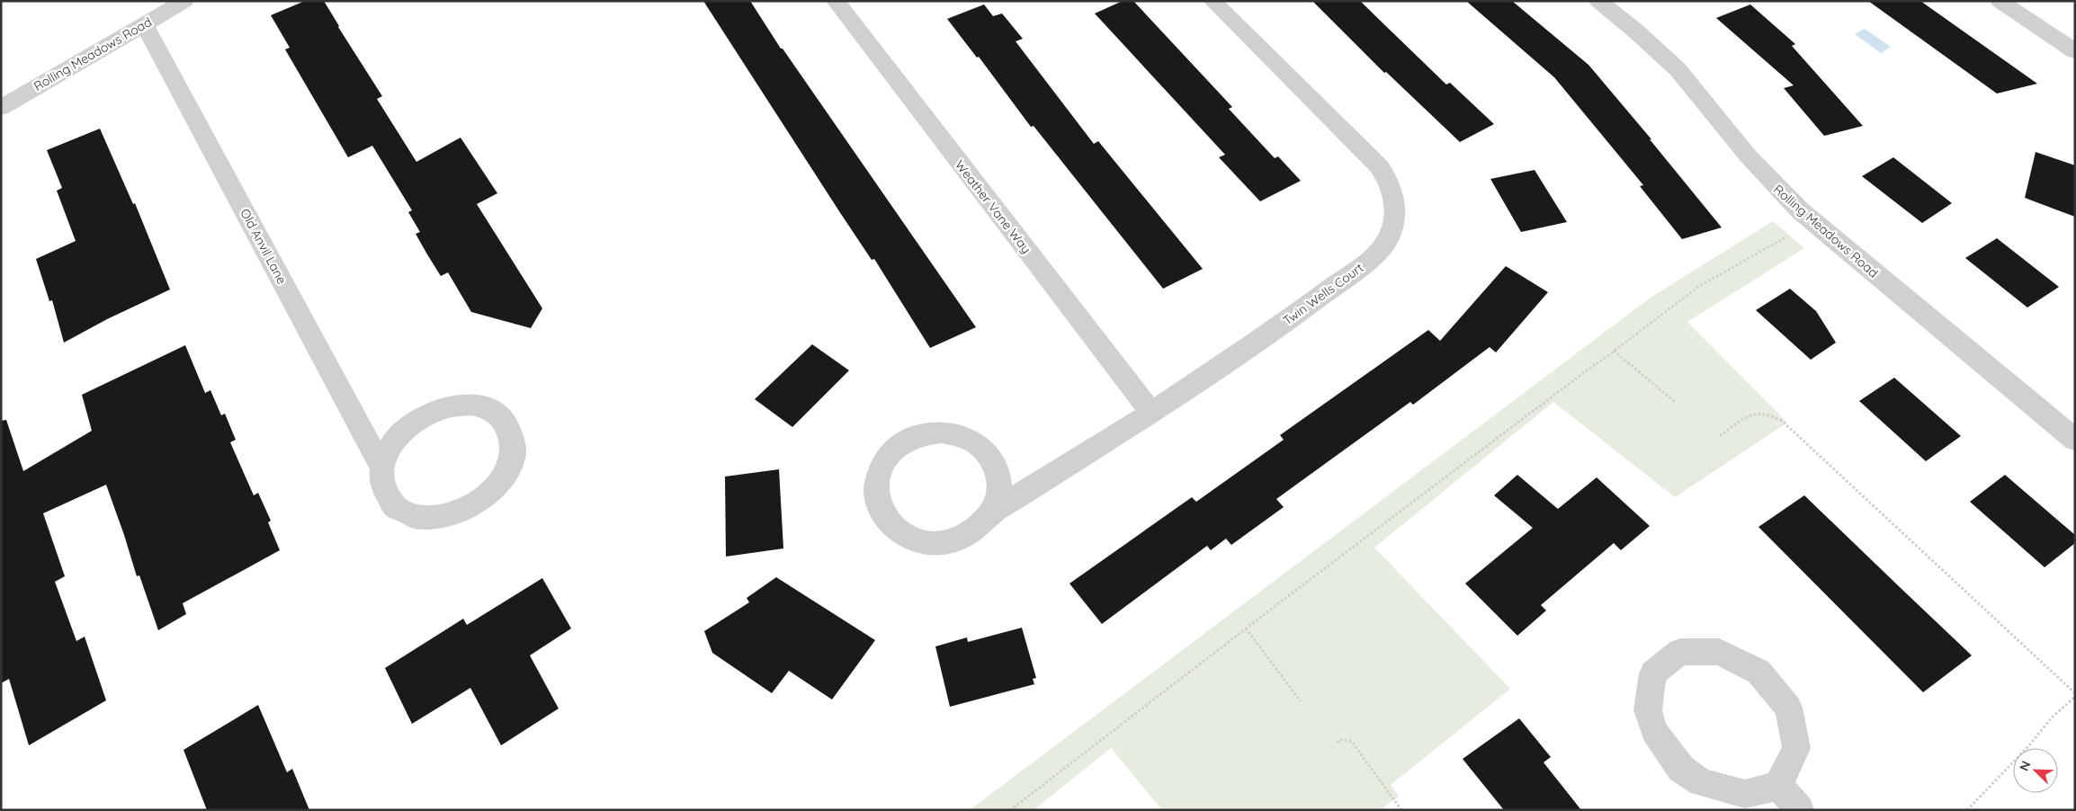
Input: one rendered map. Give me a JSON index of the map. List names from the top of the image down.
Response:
{
  "streets": {
    "street": [
      "Rolling Meadows Road",
      "Weather Vane Way",
      "Old Anvil Lane",
      "Twin Wells Court"
    ]
  },
  "crossings": [
    ["Rolling Meadows Road", "Old Anvil Lane"],
    ["Weather Vane Way", "Twin Wells Court"]
  ],
  "north": "top left"
}
